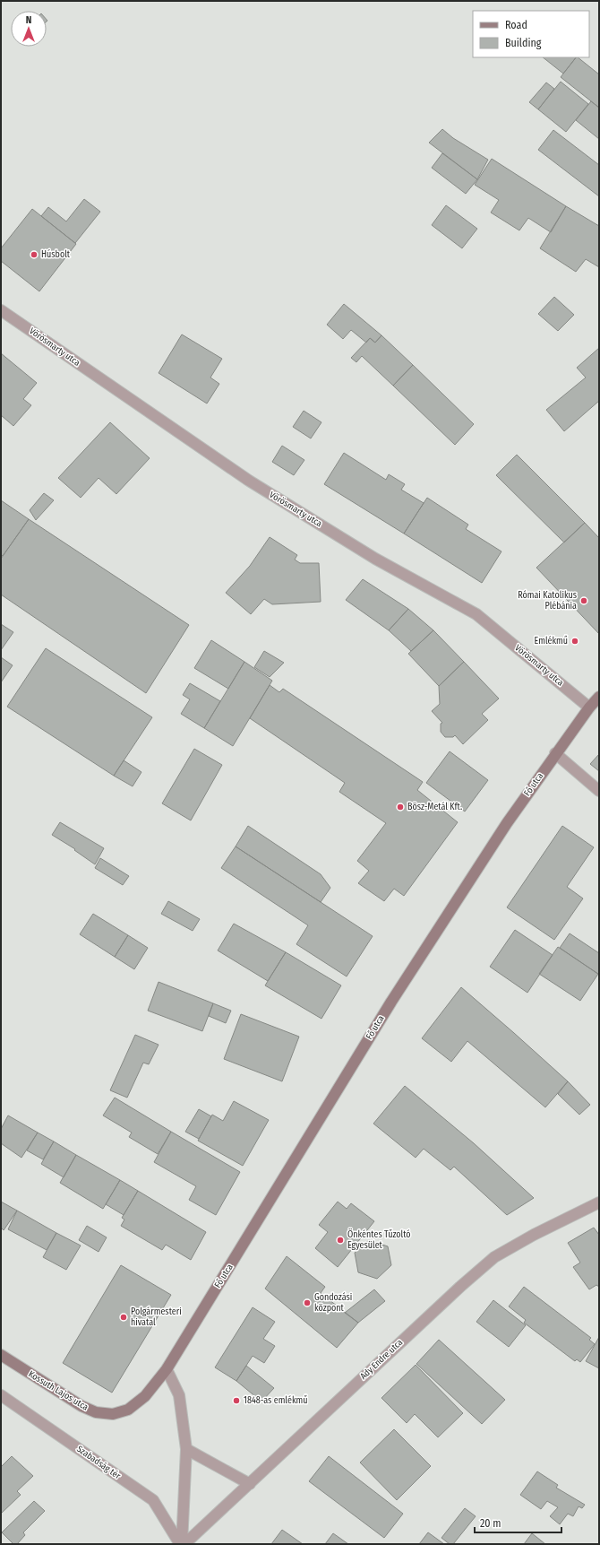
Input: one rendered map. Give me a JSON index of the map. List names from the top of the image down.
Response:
{
  "streets": {
    "street": [
      "Vörösmarty utca",
      "Fő utca",
      "Ady Endre utca",
      "Kossuth Lajos utca",
      "Szabadság tér"
    ]
  },
  "crossings": [
    ["Vörösmarty utca", "Fő utca"],
    ["Fő utca", "Kossuth Lajos utca"],
    ["Fő utca", "Szabadság tér"],
    ["Kossuth Lajos utca", "Szabadság tér"]
  ],
  "places": [
    "Húsbolt",
    "Római Katolikus Plébánia",
    "Emlékmű",
    "Bösz-Metál Kft.",
    "Önkéntes Tűzoltó Egyesület",
    "Gondozási központ",
    "Polgármesteri hivatal",
    "1848-as emlékmű"
  ],
  "legend": ["Road", "Building"],
  "scale_bar": "20 m",
  "north": "top"
}
